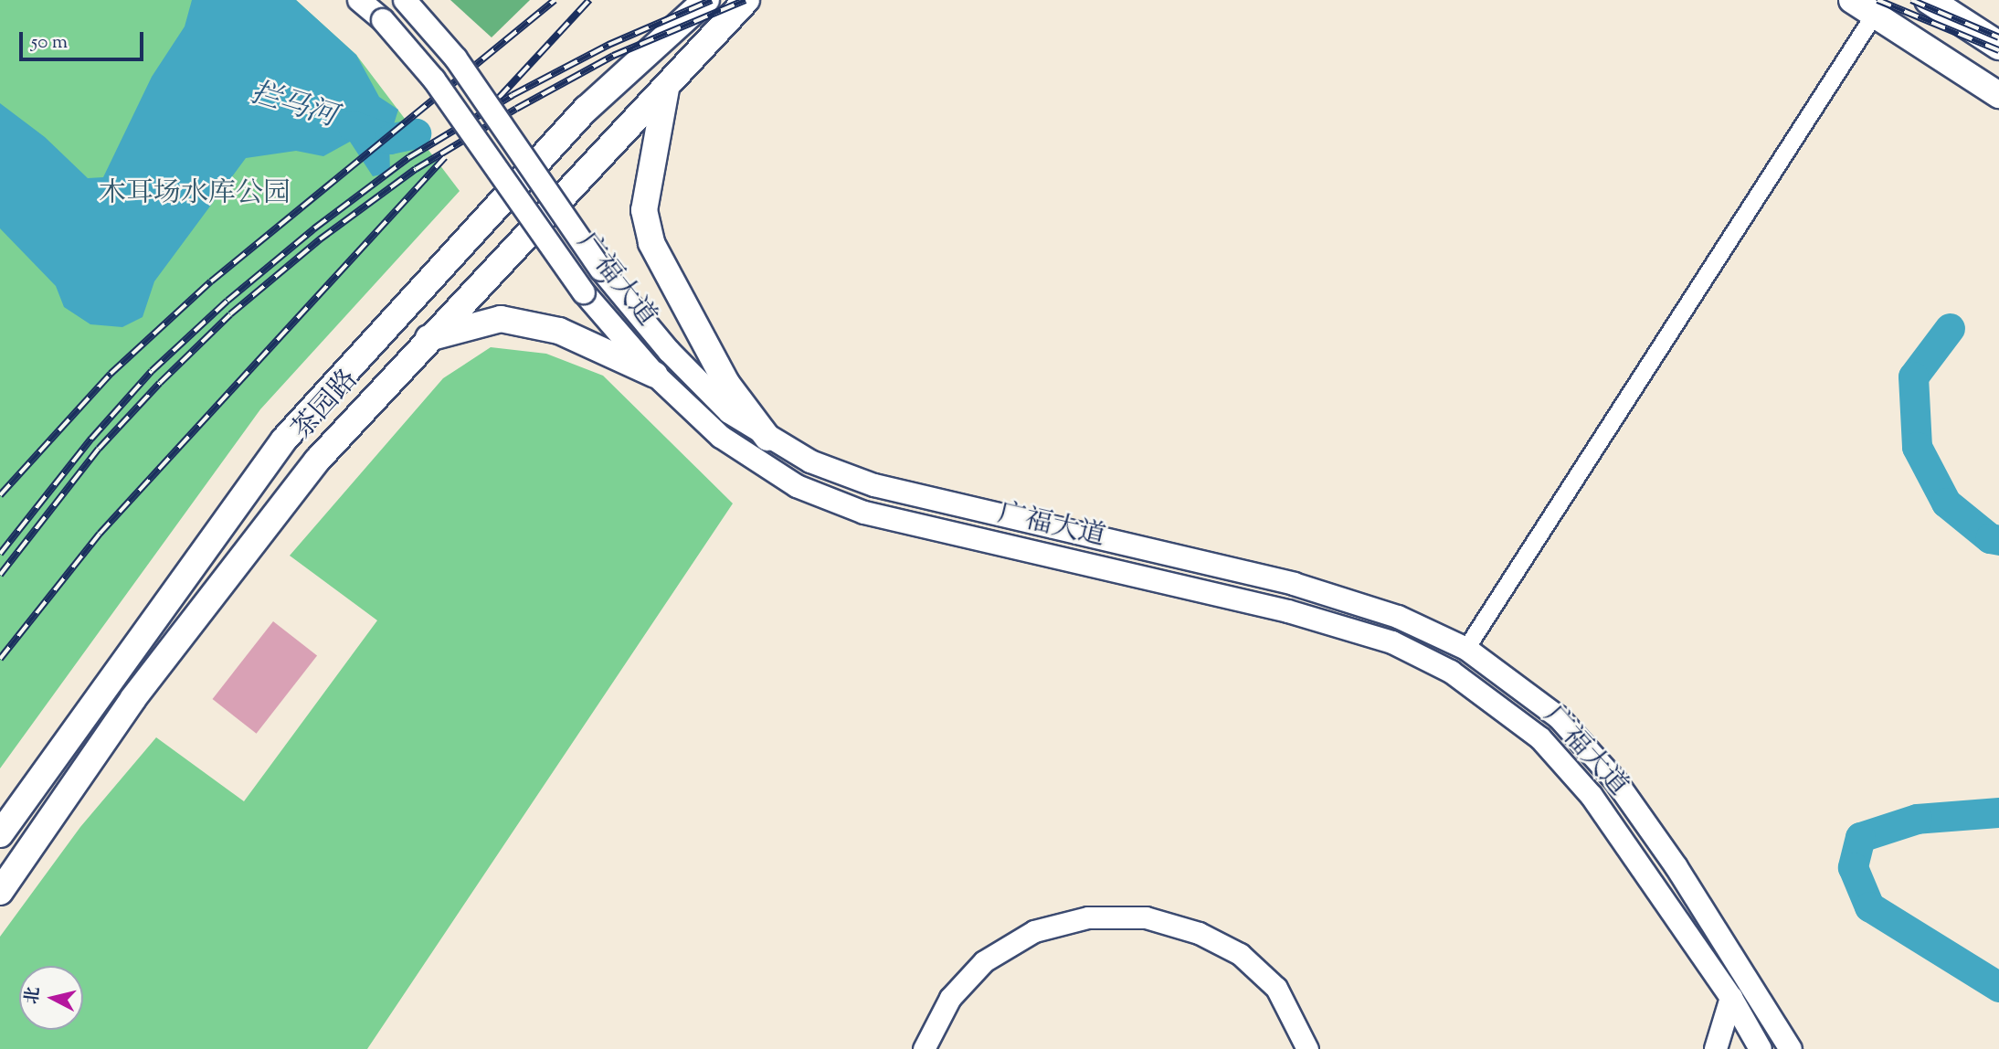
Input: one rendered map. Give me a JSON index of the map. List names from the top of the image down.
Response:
{
  "streets": {
    "main road": ["广福大道", "茶园路"]
  },
  "water": ["拦马河"],
  "parks": ["木耳场水库公园"],
  "scale_bar": "50 m",
  "north": "left"
}
